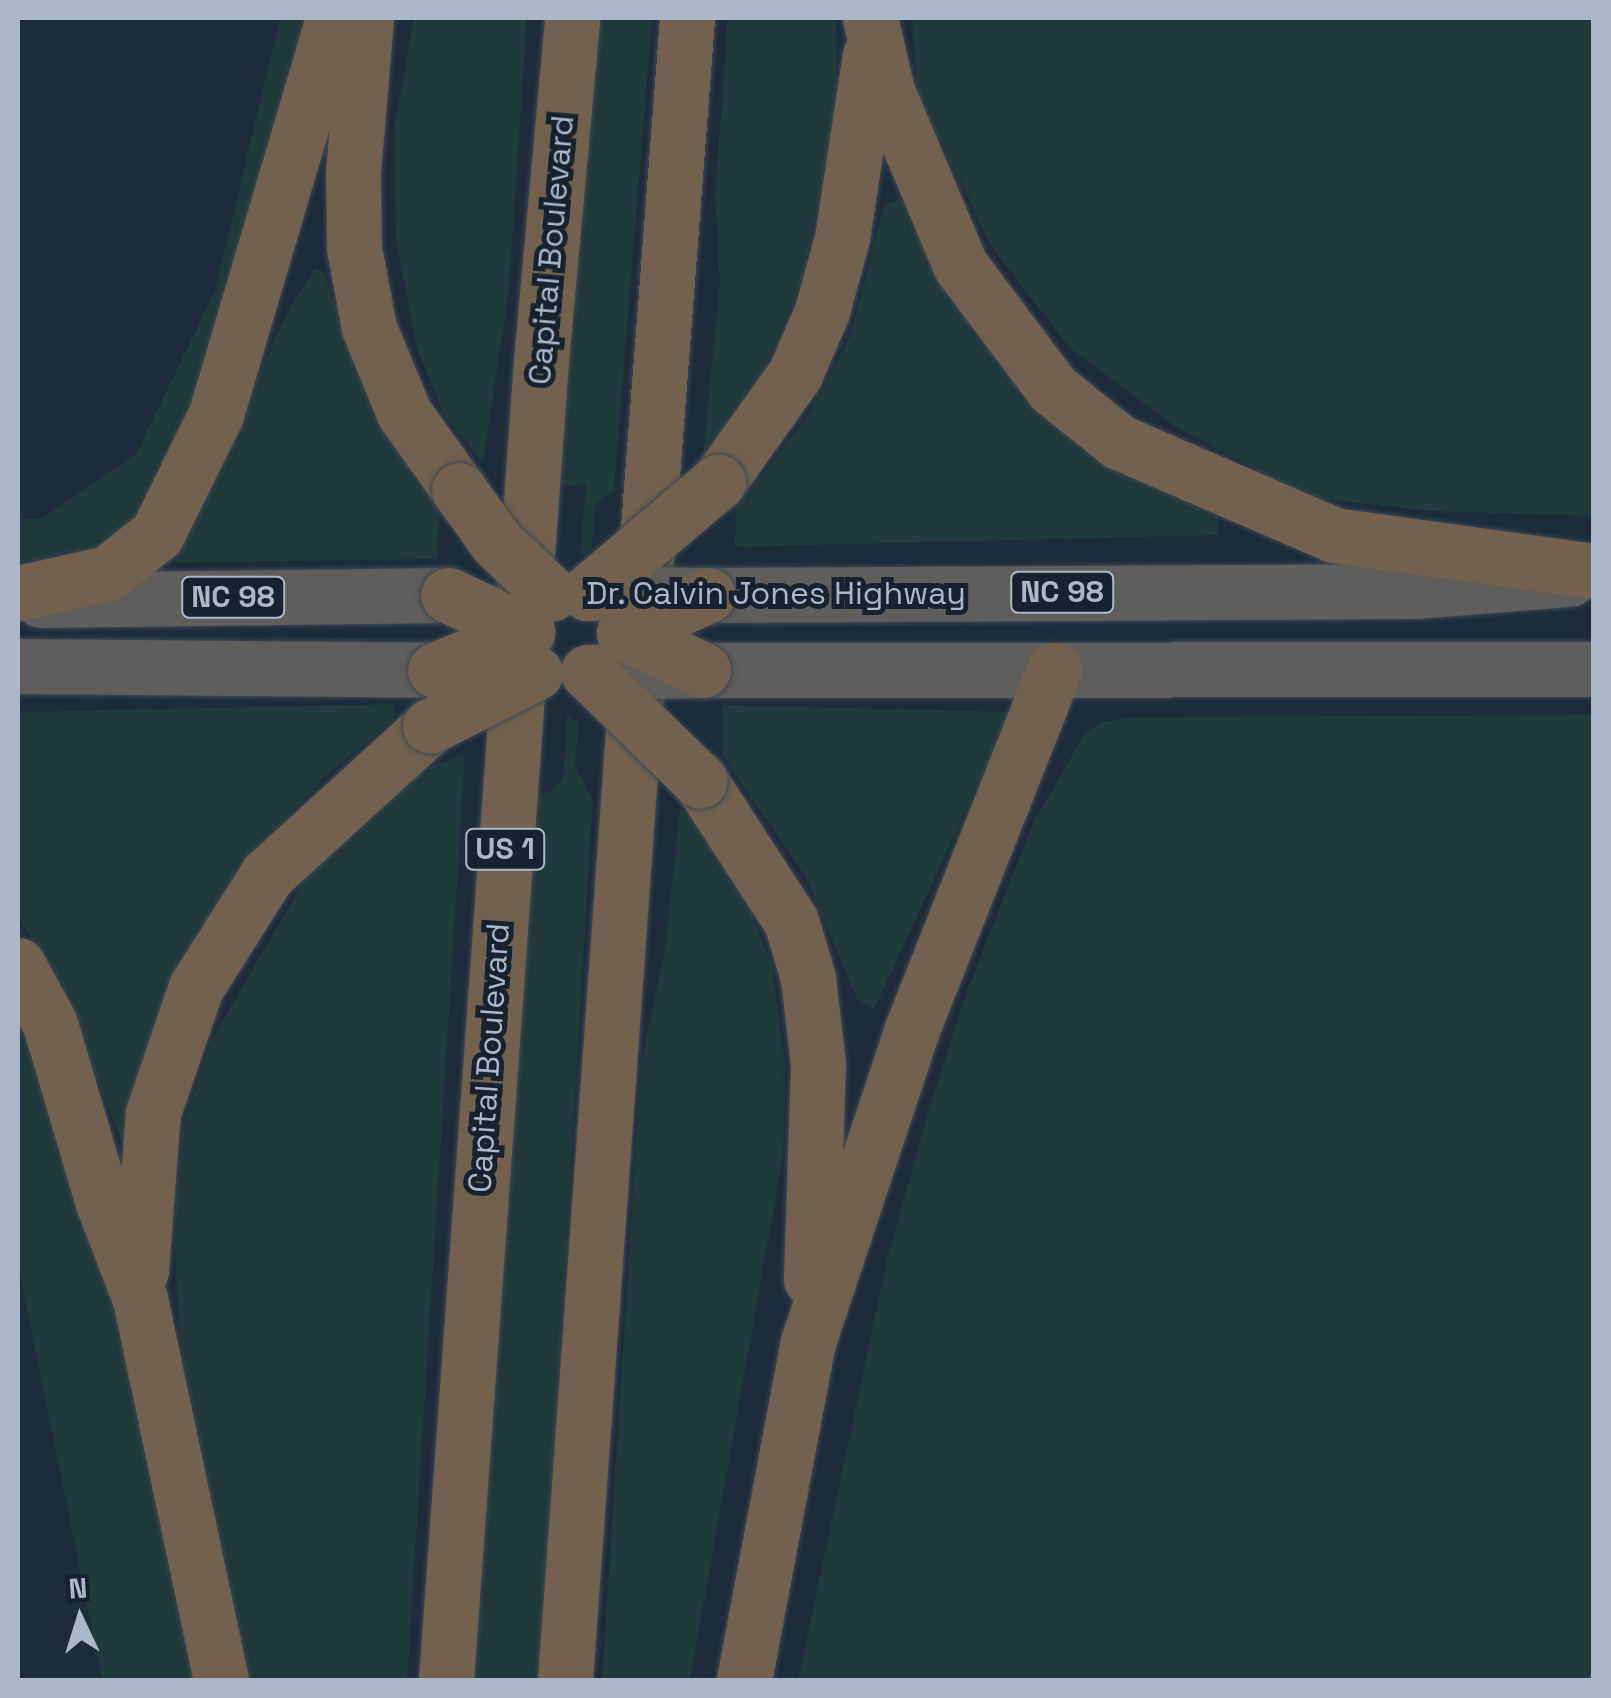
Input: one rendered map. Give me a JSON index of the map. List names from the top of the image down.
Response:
{
  "streets": {
    "highway": [
      "Capital Boulevard",
      "NC 98",
      "Dr. Calvin Jones Highway",
      "US 1"
    ]
  },
  "crossings": [
    ["NC 98", "Dr. Calvin Jones Highway"]
  ],
  "north": "top"
}
